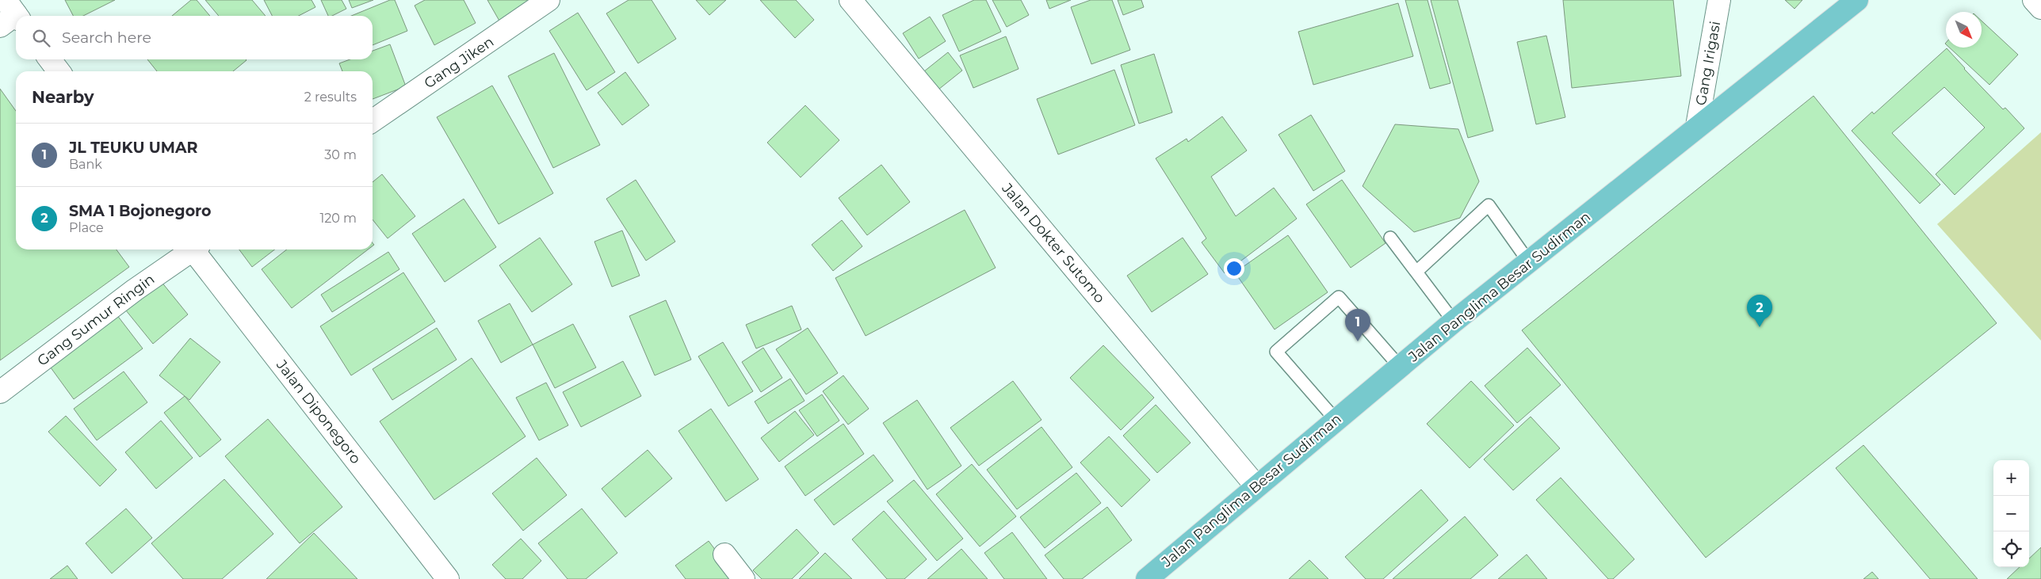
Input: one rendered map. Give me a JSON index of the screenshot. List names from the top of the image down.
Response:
{
  "streets": {
    "main road": [
      "Gang Jiken",
      "Gang Irigasi",
      "Jalan Dokter Sutomo",
      "Jalan Panglima Besar Sudirman",
      "Gang Sumur Ringin",
      "Jalan Diponegoro"
    ]
  },
  "crossings": [
    ["Gang Irigasi", "Jalan Panglima Besar Sudirman"],
    ["Jalan Dokter Sutomo", "Jalan Panglima Besar Sudirman"]
  ],
  "north": "bottom right",
  "page": {
    "search": "Search here",
    "heading": ["Nearby", "2 results"],
    "list": [
      {
        "mark": "1",
        "name": "JL TEUKU UMAR",
        "note": "Bank",
        "value": "30 m"
      },
      {
        "mark": "2",
        "name": "SMA 1 Bojonegoro",
        "note": "Place",
        "value": "120 m"
      }
    ],
    "pins": ["2", "1"],
    "map_buttons": ["+", "−"]
  }
}
